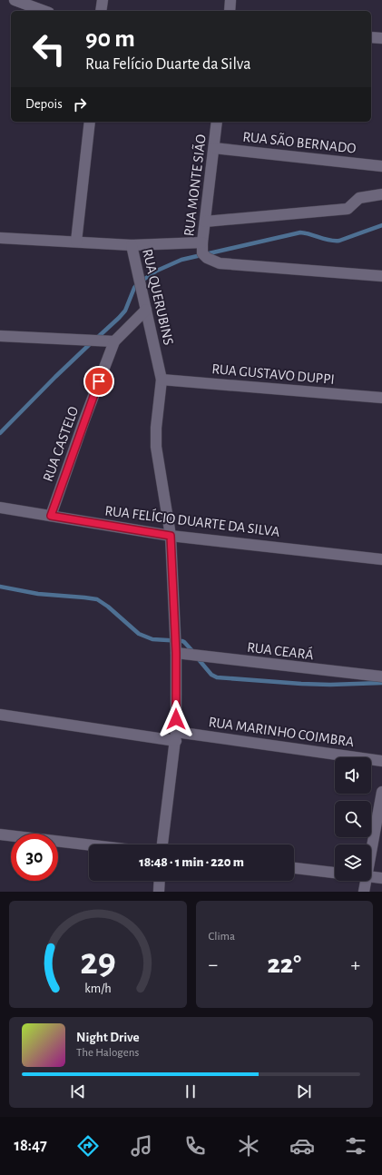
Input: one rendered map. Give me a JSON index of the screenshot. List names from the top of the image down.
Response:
{
  "streets": {
    "street": [
      "RUA SÃO BERNADO",
      "RUA MONTE SIÃO",
      "RUA QUERUBINS",
      "RUA GUSTAVO DUPPI",
      "RUA CASTELO",
      "RUA FELÍCIO DUARTE DA SILVA",
      "RUA CEARÁ",
      "RUA MARINHO COIMBRA"
    ]
  },
  "crossings": [
    ["RUA SÃO BERNADO", "RUA MONTE SIÃO"],
    ["RUA QUERUBINS", "RUA GUSTAVO DUPPI"],
    ["RUA QUERUBINS", "RUA FELÍCIO DUARTE DA SILVA"],
    ["RUA QUERUBINS", "RUA CEARÁ"],
    ["RUA QUERUBINS", "RUA MARINHO COIMBRA"],
    ["RUA CASTELO", "RUA FELÍCIO DUARTE DA SILVA"]
  ],
  "page": {
    "turn": ["90 m", "Rua Felício Duarte da Silva"],
    "then": "Depois",
    "limit": "30",
    "trip": "18:48 · 1 min · 220 m",
    "tile": "Clima",
    "heat": ["−", "22°", "+"],
    "song": ["Night Drive", "The Halogens"],
    "tabs": "18:47",
    "gauge": ["29", "km/h"]
  }
}
